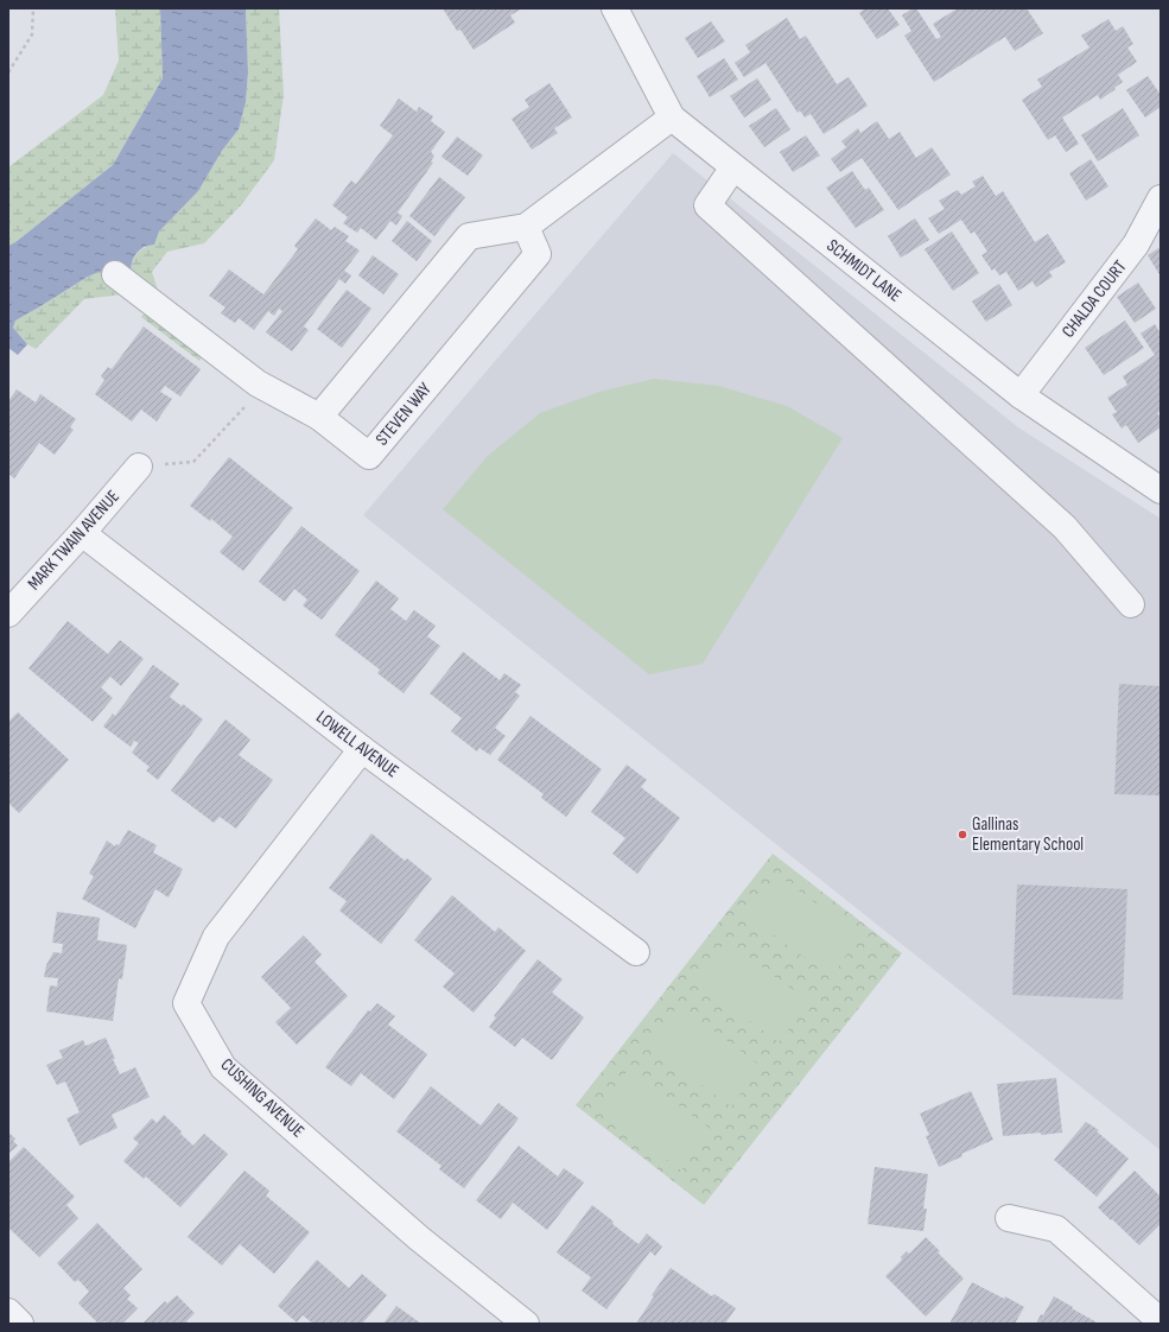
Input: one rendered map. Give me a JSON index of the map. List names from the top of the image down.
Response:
{
  "streets": {
    "street": [
      "SCHMIDT LANE",
      "CHALDA COURT",
      "STEVEN WAY",
      "MARK TWAIN AVENUE",
      "LOWELL AVENUE",
      "CUSHING AVENUE"
    ]
  },
  "crossings": [
    ["SCHMIDT LANE", "CHALDA COURT"],
    ["MARK TWAIN AVENUE", "LOWELL AVENUE"],
    ["LOWELL AVENUE", "CUSHING AVENUE"]
  ],
  "places": ["Gallinas Elementary School"]
}
